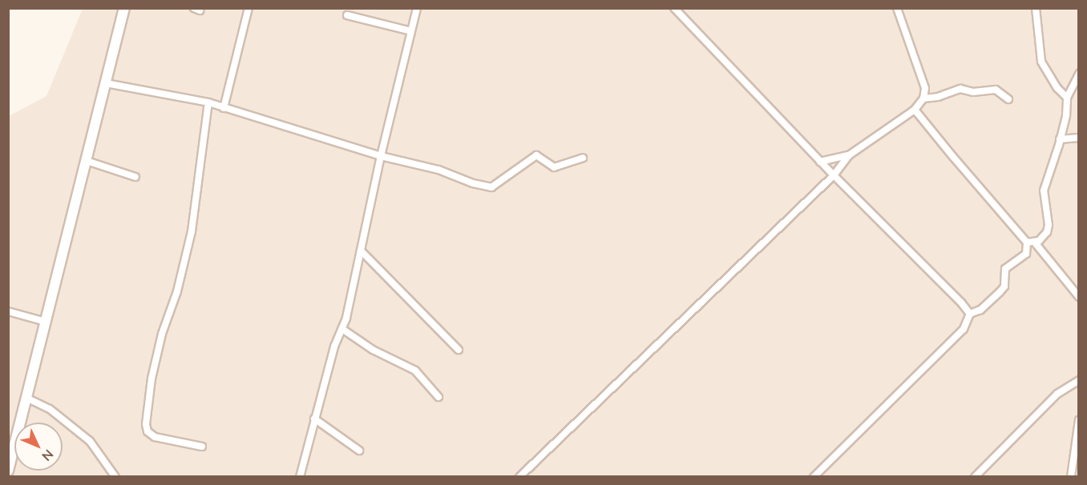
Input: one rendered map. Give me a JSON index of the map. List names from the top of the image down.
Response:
{
  "north": "bottom right"
}
